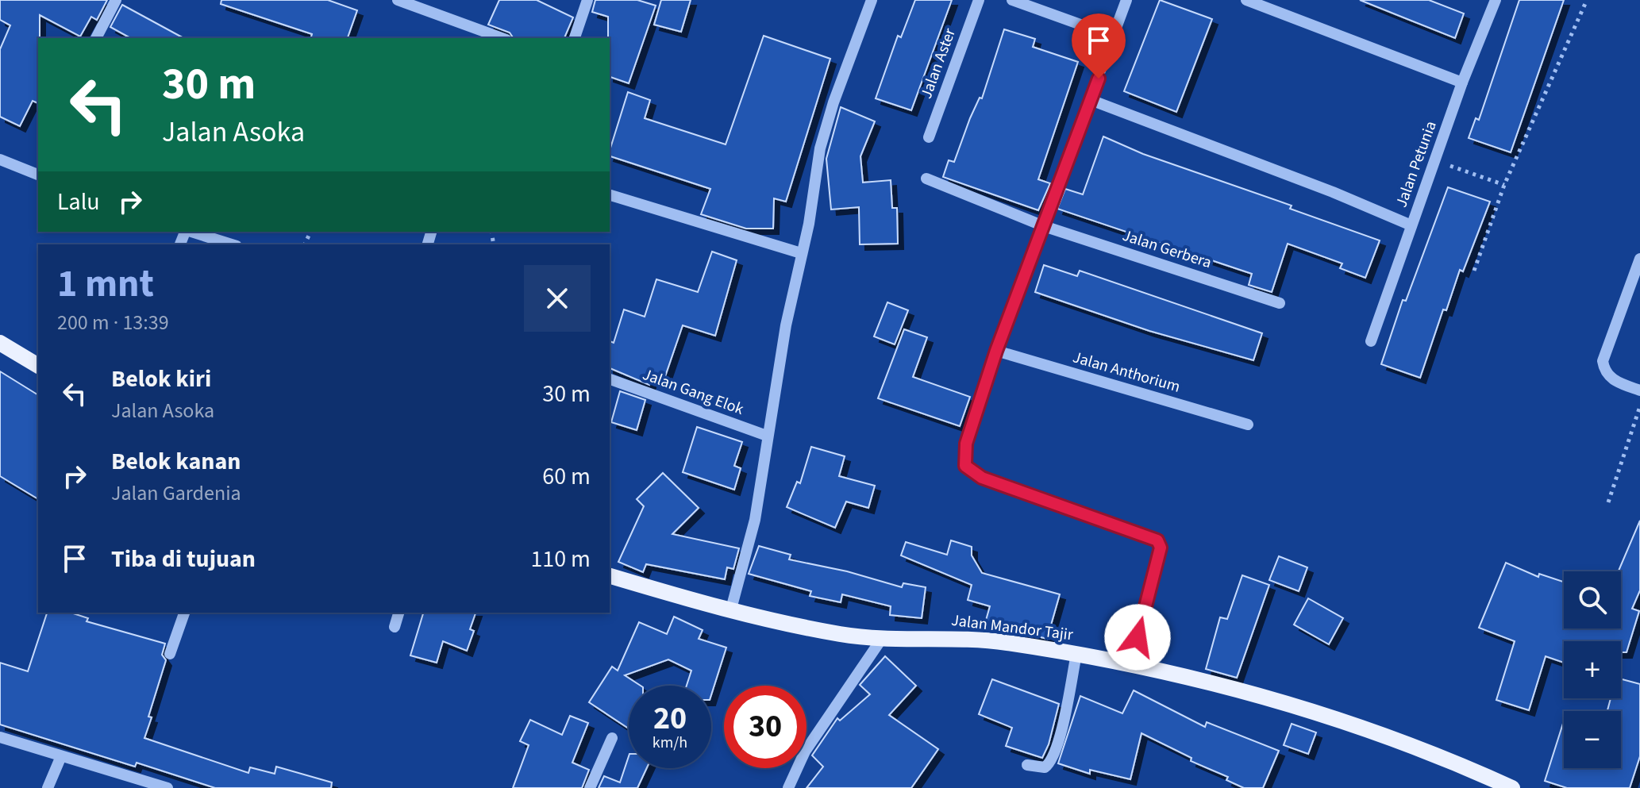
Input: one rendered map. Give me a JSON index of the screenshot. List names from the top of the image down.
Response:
{
  "streets": {
    "main road": ["Jalan Mandor Tajir"],
    "street": [
      "Jalan Aster",
      "Jalan Petunia",
      "Jalan Gerbera",
      "Jalan Anthorium",
      "Jalan Gang Elok"
    ]
  },
  "page": {
    "turn": ["30 m", "Jalan Asoka"],
    "then": "Lalu",
    "heading": ["1 mnt", "200 m · 13:39"],
    "list": [
      {
        "name": "Belok kiri",
        "note": "Jalan Asoka",
        "value": "30 m"
      },
      {
        "name": "Belok kanan",
        "note": "Jalan Gardenia",
        "value": "60 m"
      },
      {
        "name": "Tiba di tujuan",
        "value": "110 m"
      }
    ],
    "map_buttons": ["+", "−"],
    "speed": "20 km/h",
    "limit": "30"
  }
}
